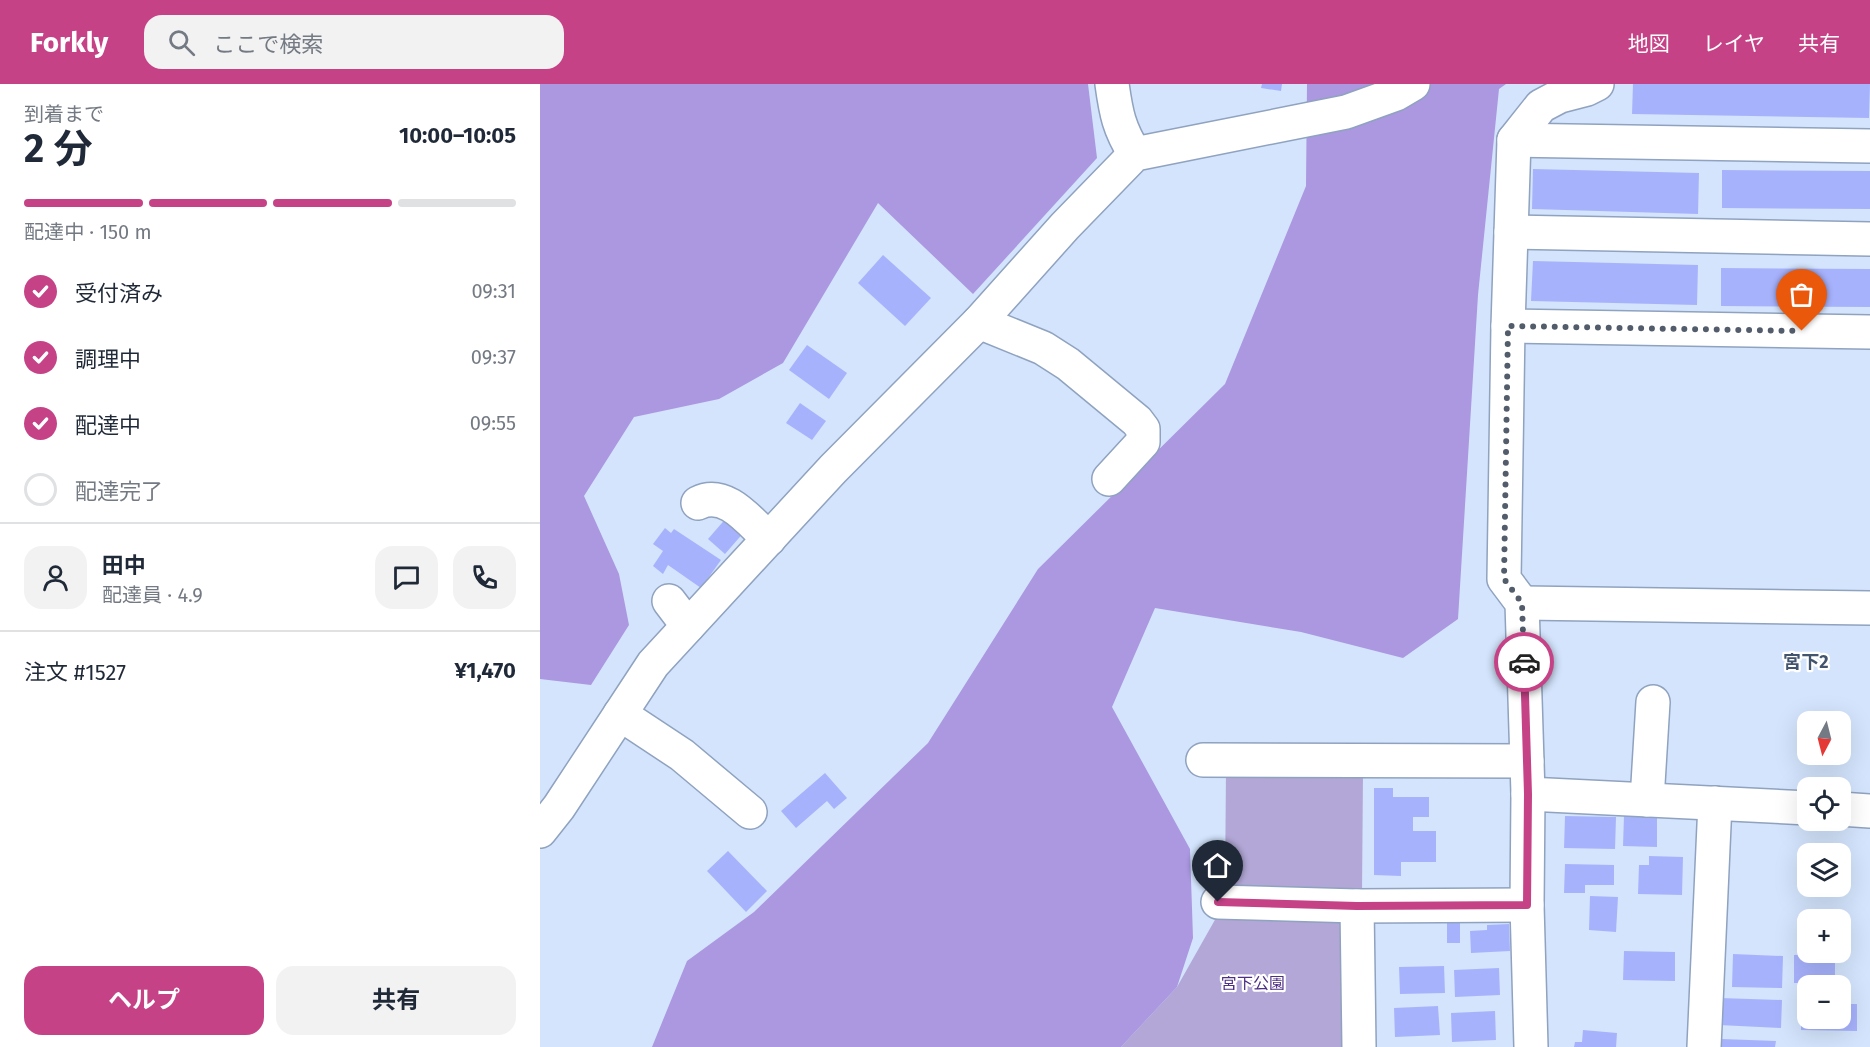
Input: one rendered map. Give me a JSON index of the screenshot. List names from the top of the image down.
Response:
{
  "districts": ["宮下2"],
  "parks": ["宮下公園"],
  "north": "bottom",
  "page": {
    "header": "Forkly",
    "search": "ここで検索",
    "nav": ["地図", "レイヤ", "共有"],
    "heading": ["2 分", "到着まで", "10:00–10:05"],
    "panel": [
      "田中",
      "配達員 · 4.9",
      "注文 #1527",
      "¥1,470"
    ],
    "bar": "配達中 · 150 m",
    "list": [
      ["受付済み", "09:31"],
      ["調理中", "09:37"],
      ["配達中", "09:55"],
      "配達完了"
    ],
    "map_buttons": ["+", "−"],
    "buttons": ["ヘルプ", "共有"]
  }
}
